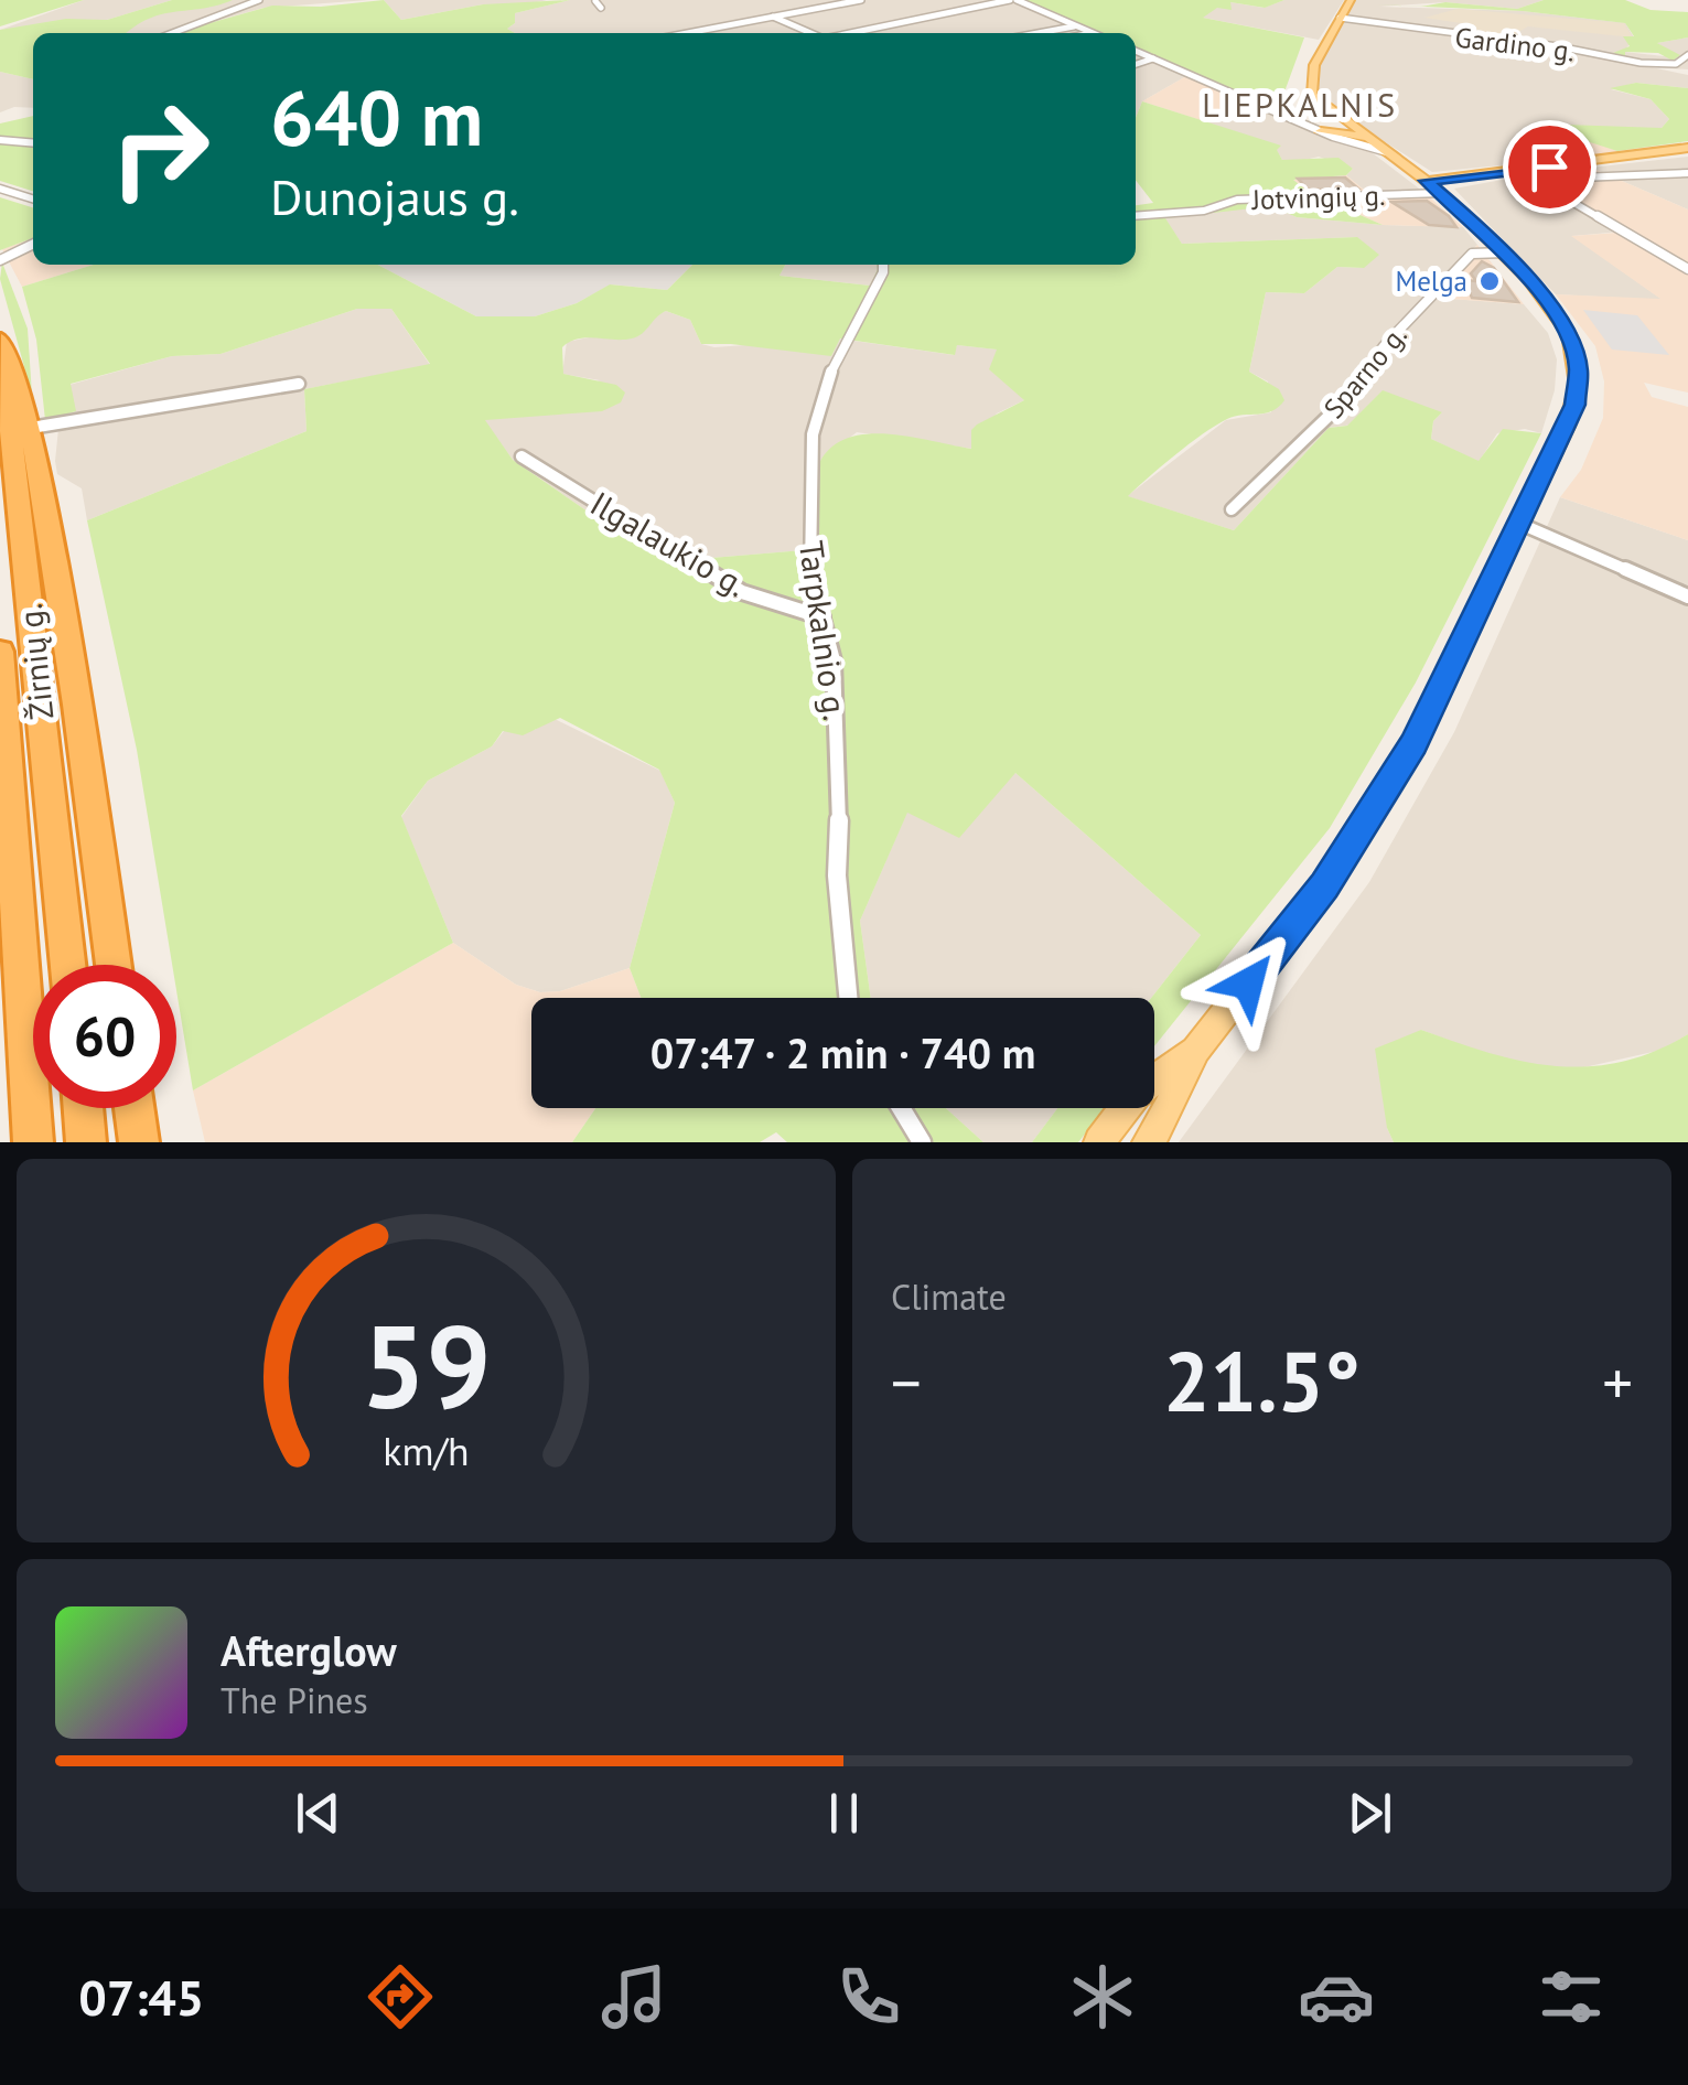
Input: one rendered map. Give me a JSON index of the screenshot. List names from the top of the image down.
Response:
{
  "streets": {
    "highway": ["Žirnių g."],
    "street": [
      "Gardino g.",
      "Jotvingių g.",
      "Sparno g.",
      "Ilgalaukio g.",
      "Tarpkalnio g."
    ]
  },
  "crossings": [
    ["Ilgalaukio g.", "Tarpkalnio g."]
  ],
  "districts": ["LIEPKALNIS"],
  "places": ["Melga"],
  "page": {
    "turn": ["640 m", "Dunojaus g."],
    "limit": "60",
    "trip": "07:47 · 2 min · 740 m",
    "tile": "Climate",
    "heat": ["−", "21.5°", "+"],
    "song": ["Afterglow", "The Pines"],
    "tabs": "07:45",
    "gauge": ["59", "km/h"]
  }
}
